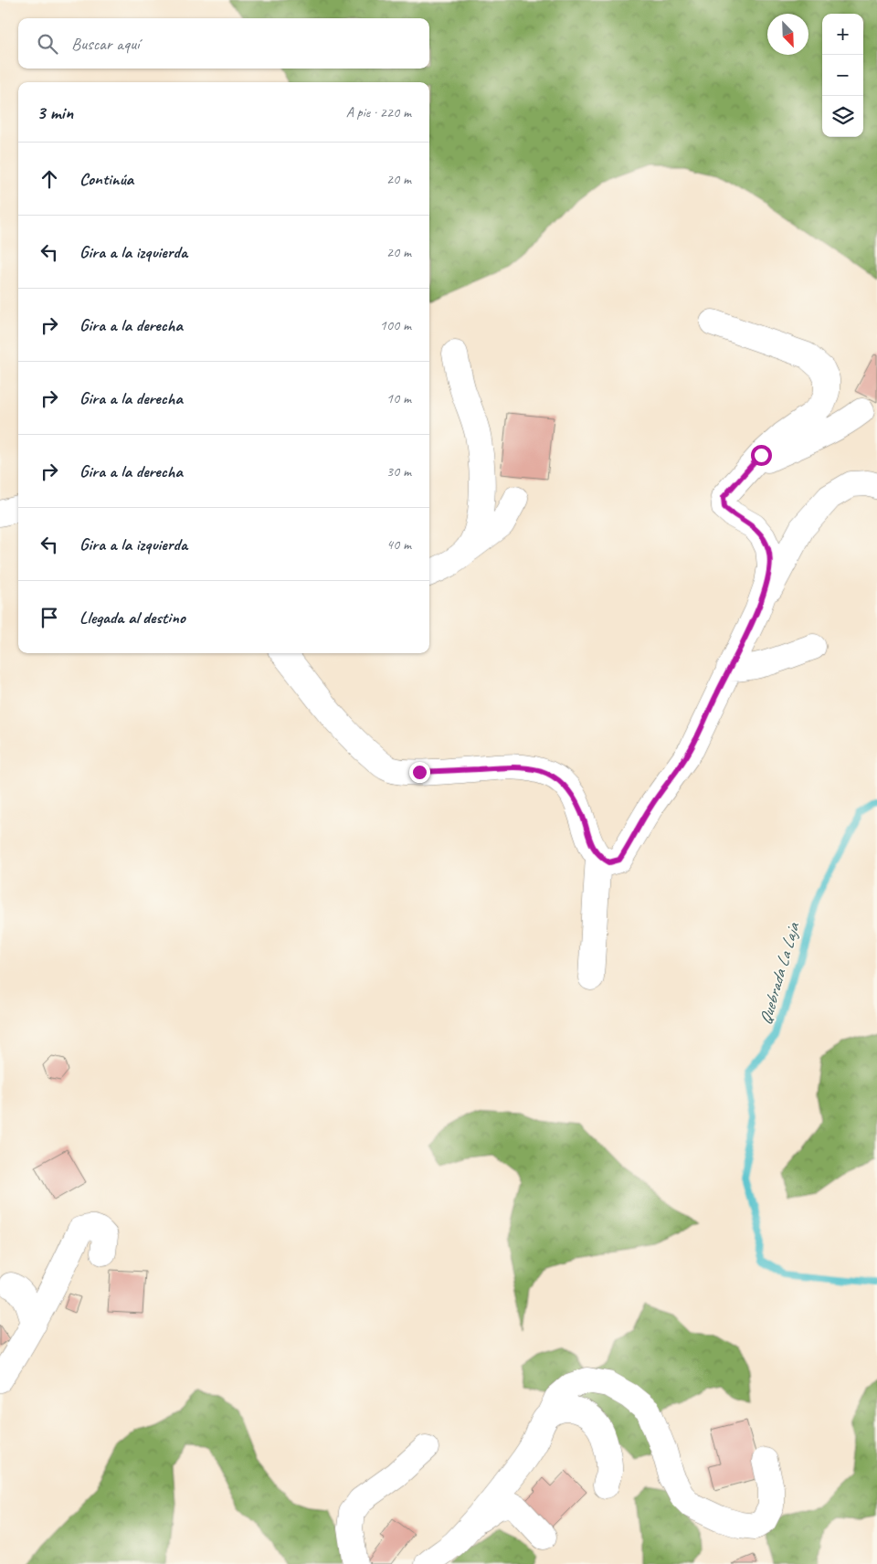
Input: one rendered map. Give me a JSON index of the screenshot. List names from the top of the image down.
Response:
{
  "water": ["Quebrada La Laja"],
  "north": "bottom right",
  "page": {
    "map_buttons": ["+", "−"],
    "search": "Buscar aquí",
    "heading": ["3 min", "A pie · 220 m"],
    "list": [
      ["Continúa", "20 m"],
      ["Gira a la izquierda", "20 m"],
      ["Gira a la derecha", "100 m"],
      ["Gira a la derecha", "10 m"],
      ["Gira a la derecha", "30 m"],
      ["Gira a la izquierda", "40 m"],
      "Llegada al destino"
    ]
  }
}
